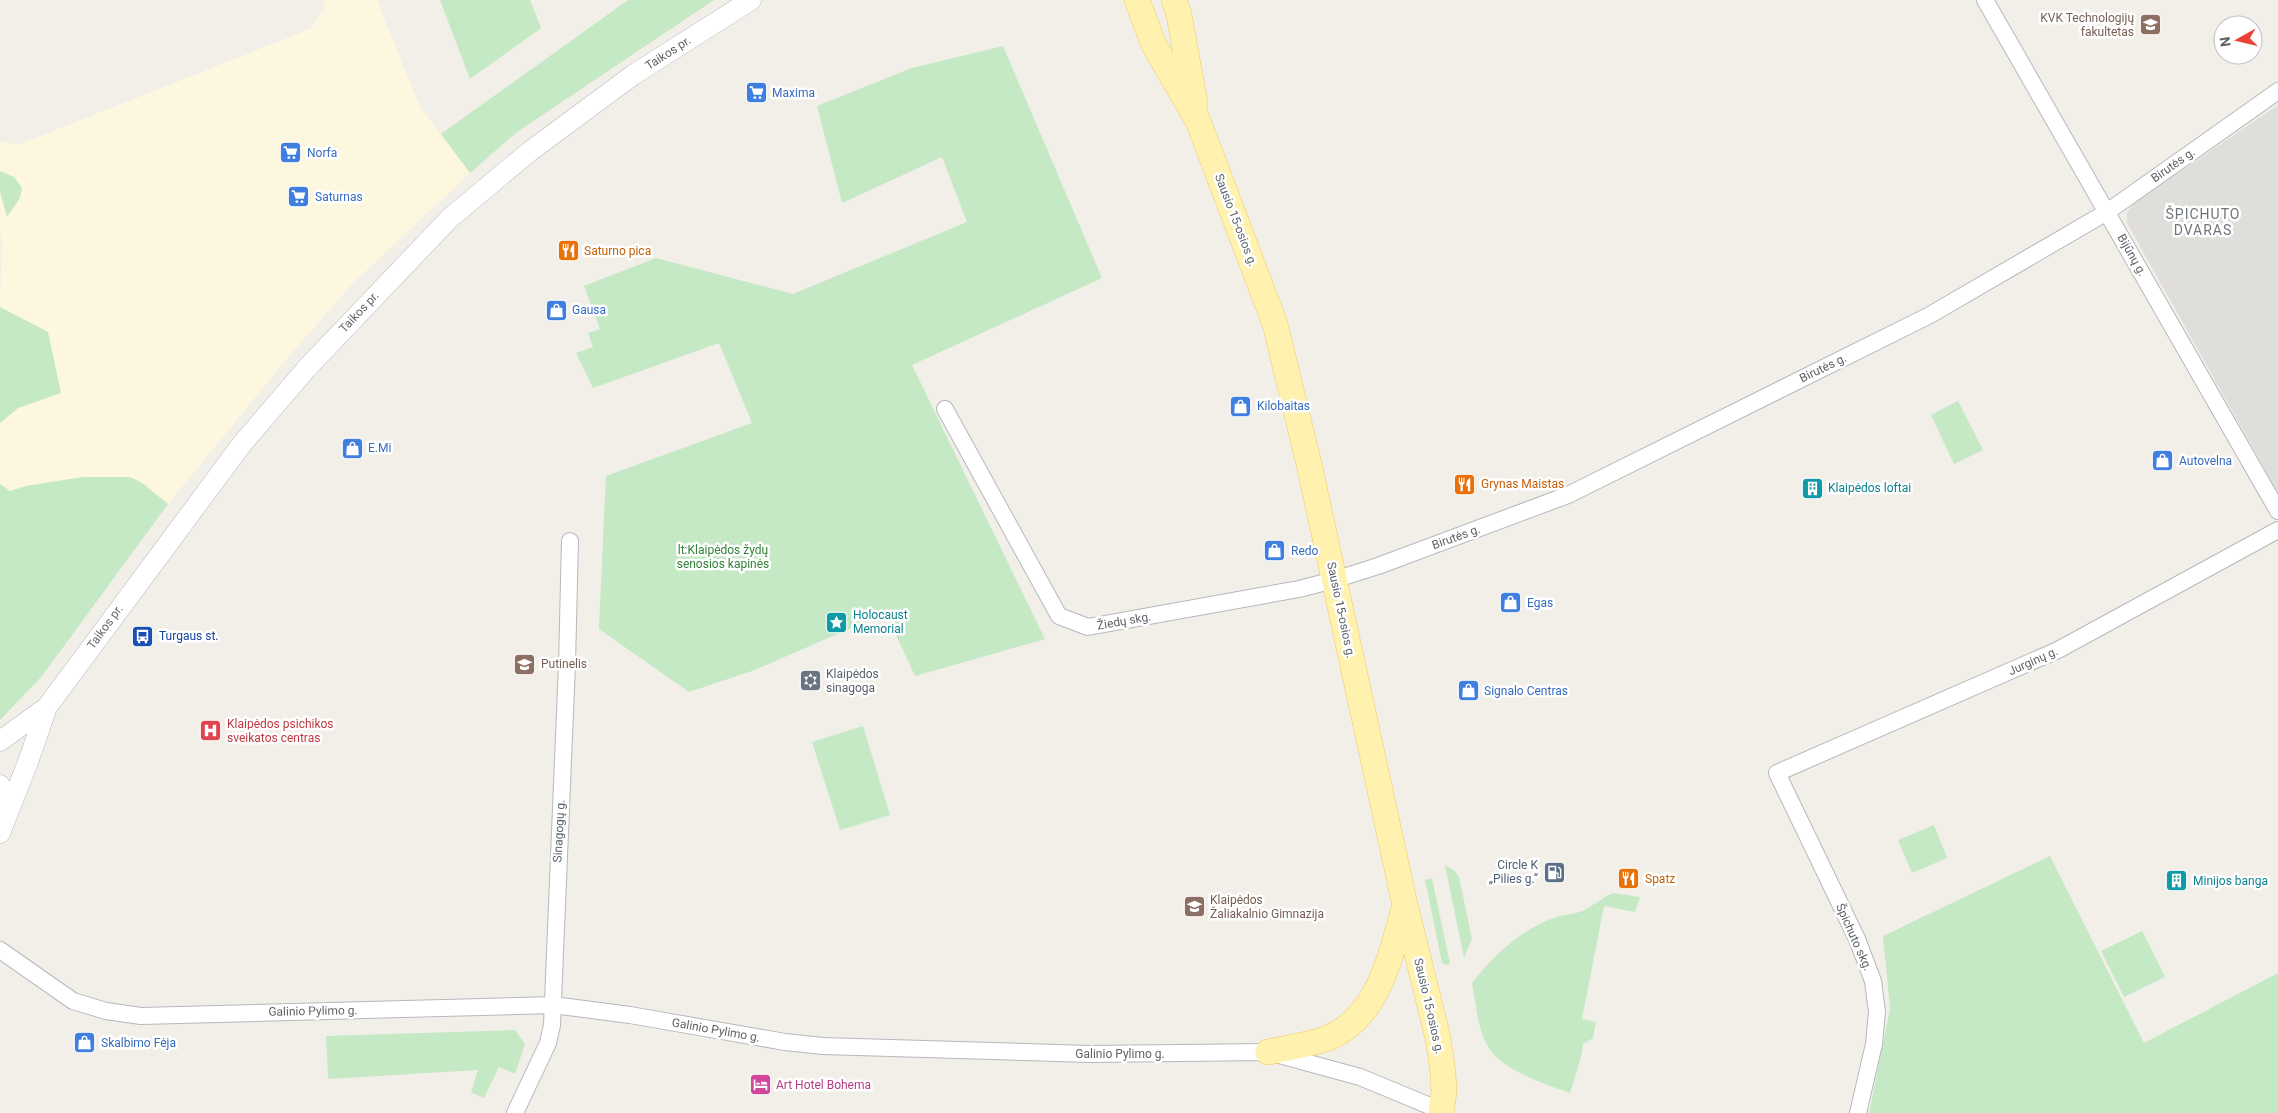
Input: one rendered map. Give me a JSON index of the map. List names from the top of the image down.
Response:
{
  "streets": {
    "main road": ["Sausio 15-osios g."],
    "street": [
      "Taikos pr.",
      "Birutės g.",
      "Bijūnų g.",
      "Žiedų skg.",
      "Jurginų g.",
      "Sinagogų g.",
      "Špichuto skg.",
      "Galinio Pylimo g."
    ]
  },
  "crossings": [
    ["Birutės g.", "Sausio 15-osios g."],
    ["Birutės g.", "Bijūnų g."],
    ["Birutės g.", "Žiedų skg."],
    ["Sausio 15-osios g.", "Žiedų skg."],
    ["Sausio 15-osios g.", "Galinio Pylimo g."],
    ["Jurginų g.", "Špichuto skg."],
    ["Sinagogų g.", "Galinio Pylimo g."]
  ],
  "districts": ["ŠPICHUTO DVARAS"],
  "parks": ["lt:Klaipėdos žydų senosios kapinės"],
  "places": {
    "school or university": ["KVK Technologijų fakultetas", "Putinelis", "Klaipėdos Žaliakalnio Gimnazija"],
    "supermarket": ["Maxima", "Norfa", "Saturnas"],
    "restaurant": ["Saturno pica", "Grynas Maistas", "Spatz"],
    "shop": [
      "Gausa",
      "Kilobaitas",
      "E.Mi",
      "Autovelna",
      "Redo",
      "Egas",
      "Signalo Centras",
      "Skalbimo Fėja"
    ],
    "building": ["Klaipėdos loftai", "Minijos banga"],
    "place": ["Holocaust Memorial"],
    "bus stop": ["Turgaus st."],
    "synagogue": ["Klaipėdos sinagoga"],
    "hospital": ["Klaipėdos psichikos sveikatos centras"],
    "fuel station": ["Circle K „Pilies g.“"],
    "hotel": ["Art Hotel Bohema"]
  },
  "north": "left"
}
